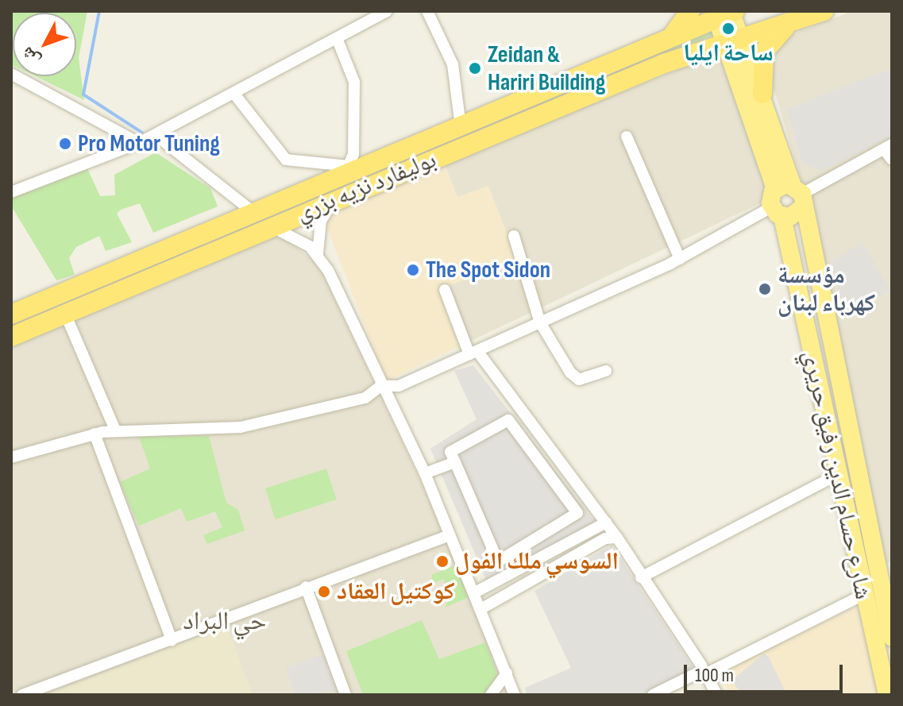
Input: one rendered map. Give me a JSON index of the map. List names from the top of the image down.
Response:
{
  "streets": {
    "highway": ["بوليفارد نزيه بزري"],
    "main road": ["شارع حسام الدين رفيق حريري"]
  },
  "crossings": [
    ["بوليفارد نزيه بزري", "شارع حسام الدين رفيق حريري"]
  ],
  "districts": ["حي البراد"],
  "places": [
    "ساحة ايليا",
    "Zeidan & Hariri Building",
    "Pro Motor Tuning",
    "The Spot Sidon",
    "مؤسسة كهرباء لبنان",
    "السوسي ملك الفول",
    "كوكتيل العقاد"
  ],
  "scale_bar": "100 m",
  "north": "bottom left"
}
